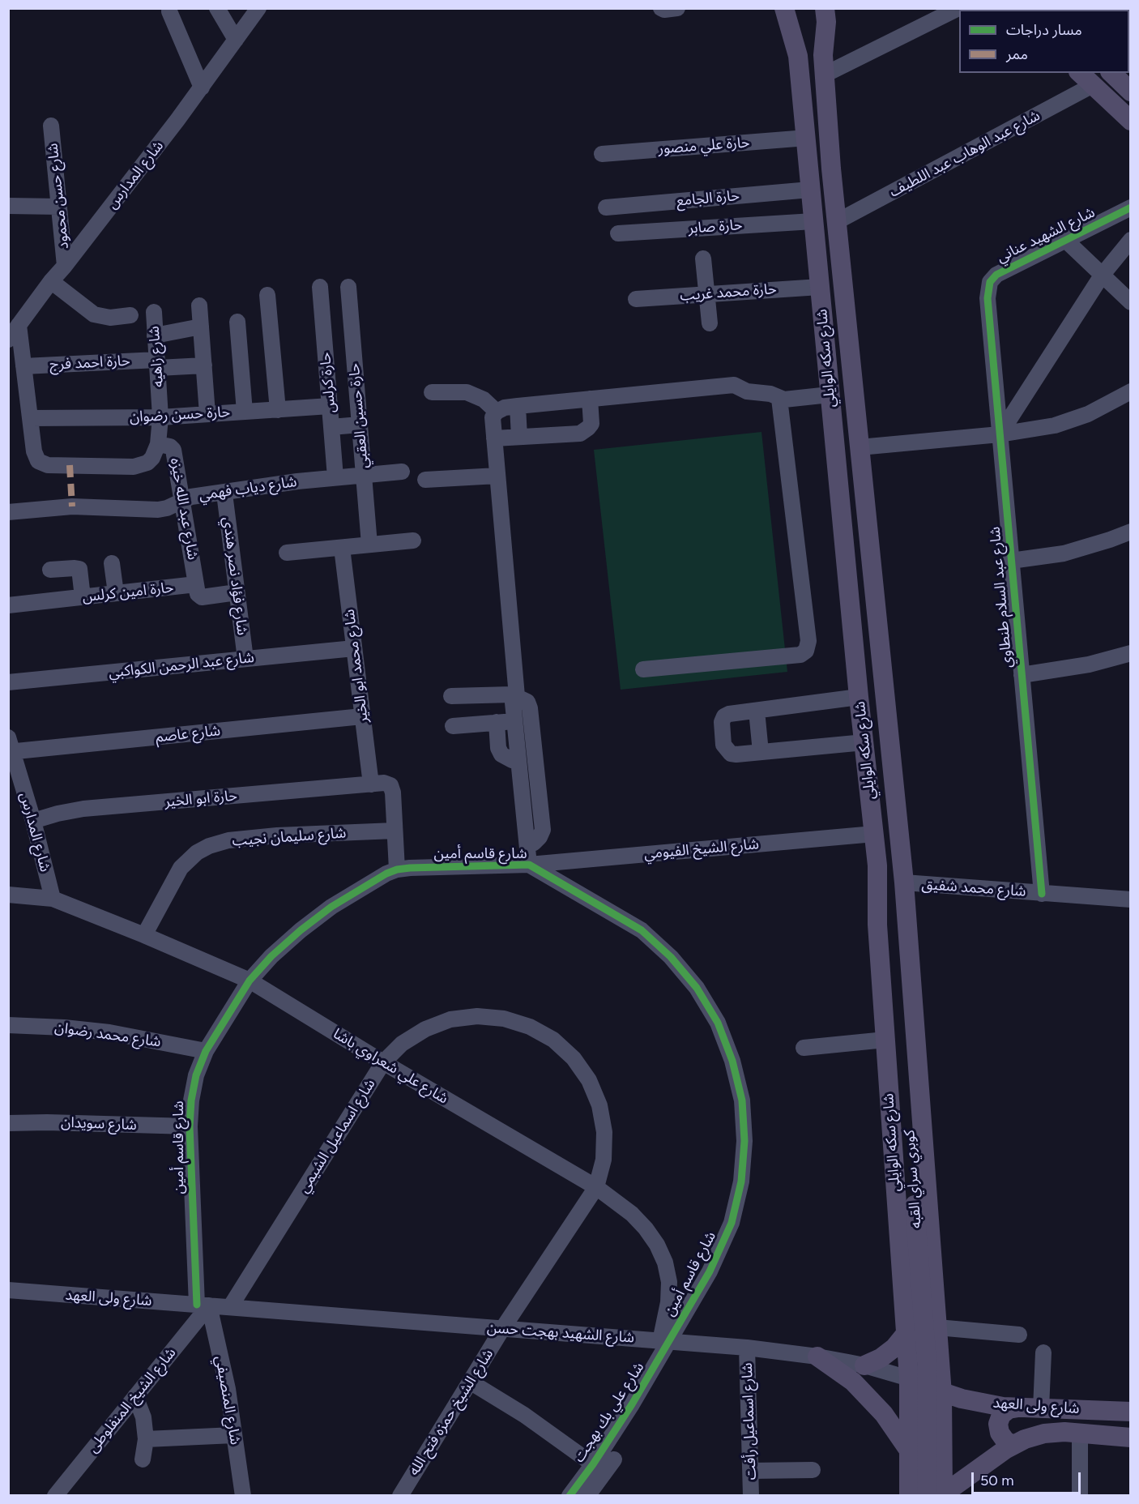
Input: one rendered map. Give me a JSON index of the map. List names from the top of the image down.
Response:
{
  "streets": {
    "main road": ["شارع سكه الوايلي", "كوبري سراي القبه", "شارع ولى العهد"],
    "street": [
      "حارة علي منصور",
      "شارع عبد الوهاب عبد اللطيف",
      "شارع المدارس",
      "شارع حسن محمود",
      "حارة الجامع",
      "حارة صابر",
      "شارع الشهيد عناني",
      "حارة محمد غريب",
      "شارع زاهيه",
      "حارة احمد فرج",
      "حارة كرلس",
      "حارة حسن رضوان",
      "حارة حسين العقبي",
      "شارع دياب فهمي",
      "شارع عبد الله خيزه",
      "شارع فؤاد نصر هندي",
      "حارة امين كرلس",
      "شارع عبد السلام طنطاوي",
      "شارع عبد الرحمن الكواكبي",
      "شارع محمد ابو الخير",
      "شارع عاصم",
      "حارة ابو الخير",
      "شارع سليمان نجيب",
      "شارع الشيخ الفيومي",
      "شارع قاسم أمين",
      "شارع محمد شفيق",
      "شارع محمد رضوان",
      "شارع علي شعراوي باشا",
      "شارع سويدان",
      "شارع اسماعيل الشيمي",
      "شارع الشهيد بهجت حسن",
      "شارع الشيخ المنفلوطى",
      "شارع المنصيفي",
      "شارع الشيخ حمزه فتح الله",
      "شارع علي بك بهجت",
      "شارع اسماعيل رأفت"
    ]
  },
  "crossings": [
    ["حارة علي منصور", "شارع سكه الوايلي"],
    ["شارع عبد الوهاب عبد اللطيف", "شارع سكه الوايلي"],
    ["شارع المدارس", "شارع حسن محمود"],
    ["شارع المدارس", "شارع عاصم"],
    ["شارع المدارس", "حارة ابو الخير"],
    ["شارع المدارس", "شارع علي شعراوي باشا"],
    ["حارة الجامع", "شارع سكه الوايلي"],
    ["حارة صابر", "شارع سكه الوايلي"],
    ["شارع الشهيد عناني", "شارع عبد السلام طنطاوي"],
    ["حارة محمد غريب", "شارع سكه الوايلي"],
    ["شارع زاهيه", "حارة احمد فرج"],
    ["شارع زاهيه", "حارة حسن رضوان"],
    ["شارع زاهيه", "شارع عبد الله خيزه"],
    ["شارع سكه الوايلي", "شارع الشيخ الفيومي"],
    ["شارع سكه الوايلي", "شارع محمد شفيق"],
    ["شارع سكه الوايلي", "كوبري سراي القبه"],
    ["شارع سكه الوايلي", "شارع ولى العهد"],
    ["شارع سكه الوايلي", "شارع الشهيد بهجت حسن"],
    ["حارة كرلس", "حارة حسن رضوان"],
    ["حارة كرلس", "شارع دياب فهمي"],
    ["حارة حسين العقبي", "شارع دياب فهمي"],
    ["شارع دياب فهمي", "شارع عبد الله خيزه"],
    ["شارع دياب فهمي", "شارع فؤاد نصر هندي"],
    ["شارع عبد الله خيزه", "حارة امين كرلس"],
    ["شارع فؤاد نصر هندي", "شارع عبد الرحمن الكواكبي"],
    ["شارع عبد السلام طنطاوي", "شارع محمد شفيق"],
    ["شارع عبد الرحمن الكواكبي", "شارع محمد ابو الخير"],
    ["شارع محمد ابو الخير", "شارع عاصم"],
    ["شارع محمد ابو الخير", "حارة ابو الخير"],
    ["حارة ابو الخير", "شارع سليمان نجيب"],
    ["شارع سليمان نجيب", "شارع علي شعراوي باشا"],
    ["شارع الشيخ الفيومي", "شارع قاسم أمين"],
    ["شارع قاسم أمين", "شارع محمد رضوان"],
    ["شارع قاسم أمين", "شارع علي شعراوي باشا"],
    ["شارع قاسم أمين", "شارع سويدان"],
    ["شارع قاسم أمين", "شارع ولى العهد"],
    ["شارع قاسم أمين", "شارع الشهيد بهجت حسن"],
    ["شارع قاسم أمين", "شارع الشيخ المنفلوطى"],
    ["شارع قاسم أمين", "شارع المنصيفي"],
    ["شارع قاسم أمين", "شارع علي بك بهجت"],
    ["شارع علي شعراوي باشا", "شارع اسماعيل الشيمي"],
    ["شارع علي شعراوي باشا", "شارع الشهيد بهجت حسن"],
    ["شارع علي شعراوي باشا", "شارع علي بك بهجت"],
    ["شارع اسماعيل الشيمي", "شارع الشهيد بهجت حسن"],
    ["شارع اسماعيل الشيمي", "شارع الشيخ حمزه فتح الله"],
    ["كوبري سراي القبه", "شارع ولى العهد"],
    ["شارع ولى العهد", "شارع الشهيد بهجت حسن"],
    ["شارع ولى العهد", "شارع الشيخ المنفلوطى"],
    ["شارع ولى العهد", "شارع المنصيفي"],
    ["شارع الشهيد بهجت حسن", "شارع الشيخ المنفلوطى"],
    ["شارع الشهيد بهجت حسن", "شارع المنصيفي"],
    ["شارع الشهيد بهجت حسن", "شارع الشيخ حمزه فتح الله"],
    ["شارع الشهيد بهجت حسن", "شارع علي بك بهجت"],
    ["شارع الشهيد بهجت حسن", "شارع اسماعيل رأفت"],
    ["شارع الشيخ المنفلوطى", "شارع المنصيفي"]
  ],
  "legend": ["مسار دراجات", "ممر"],
  "scale_bar": "50 m"
}
